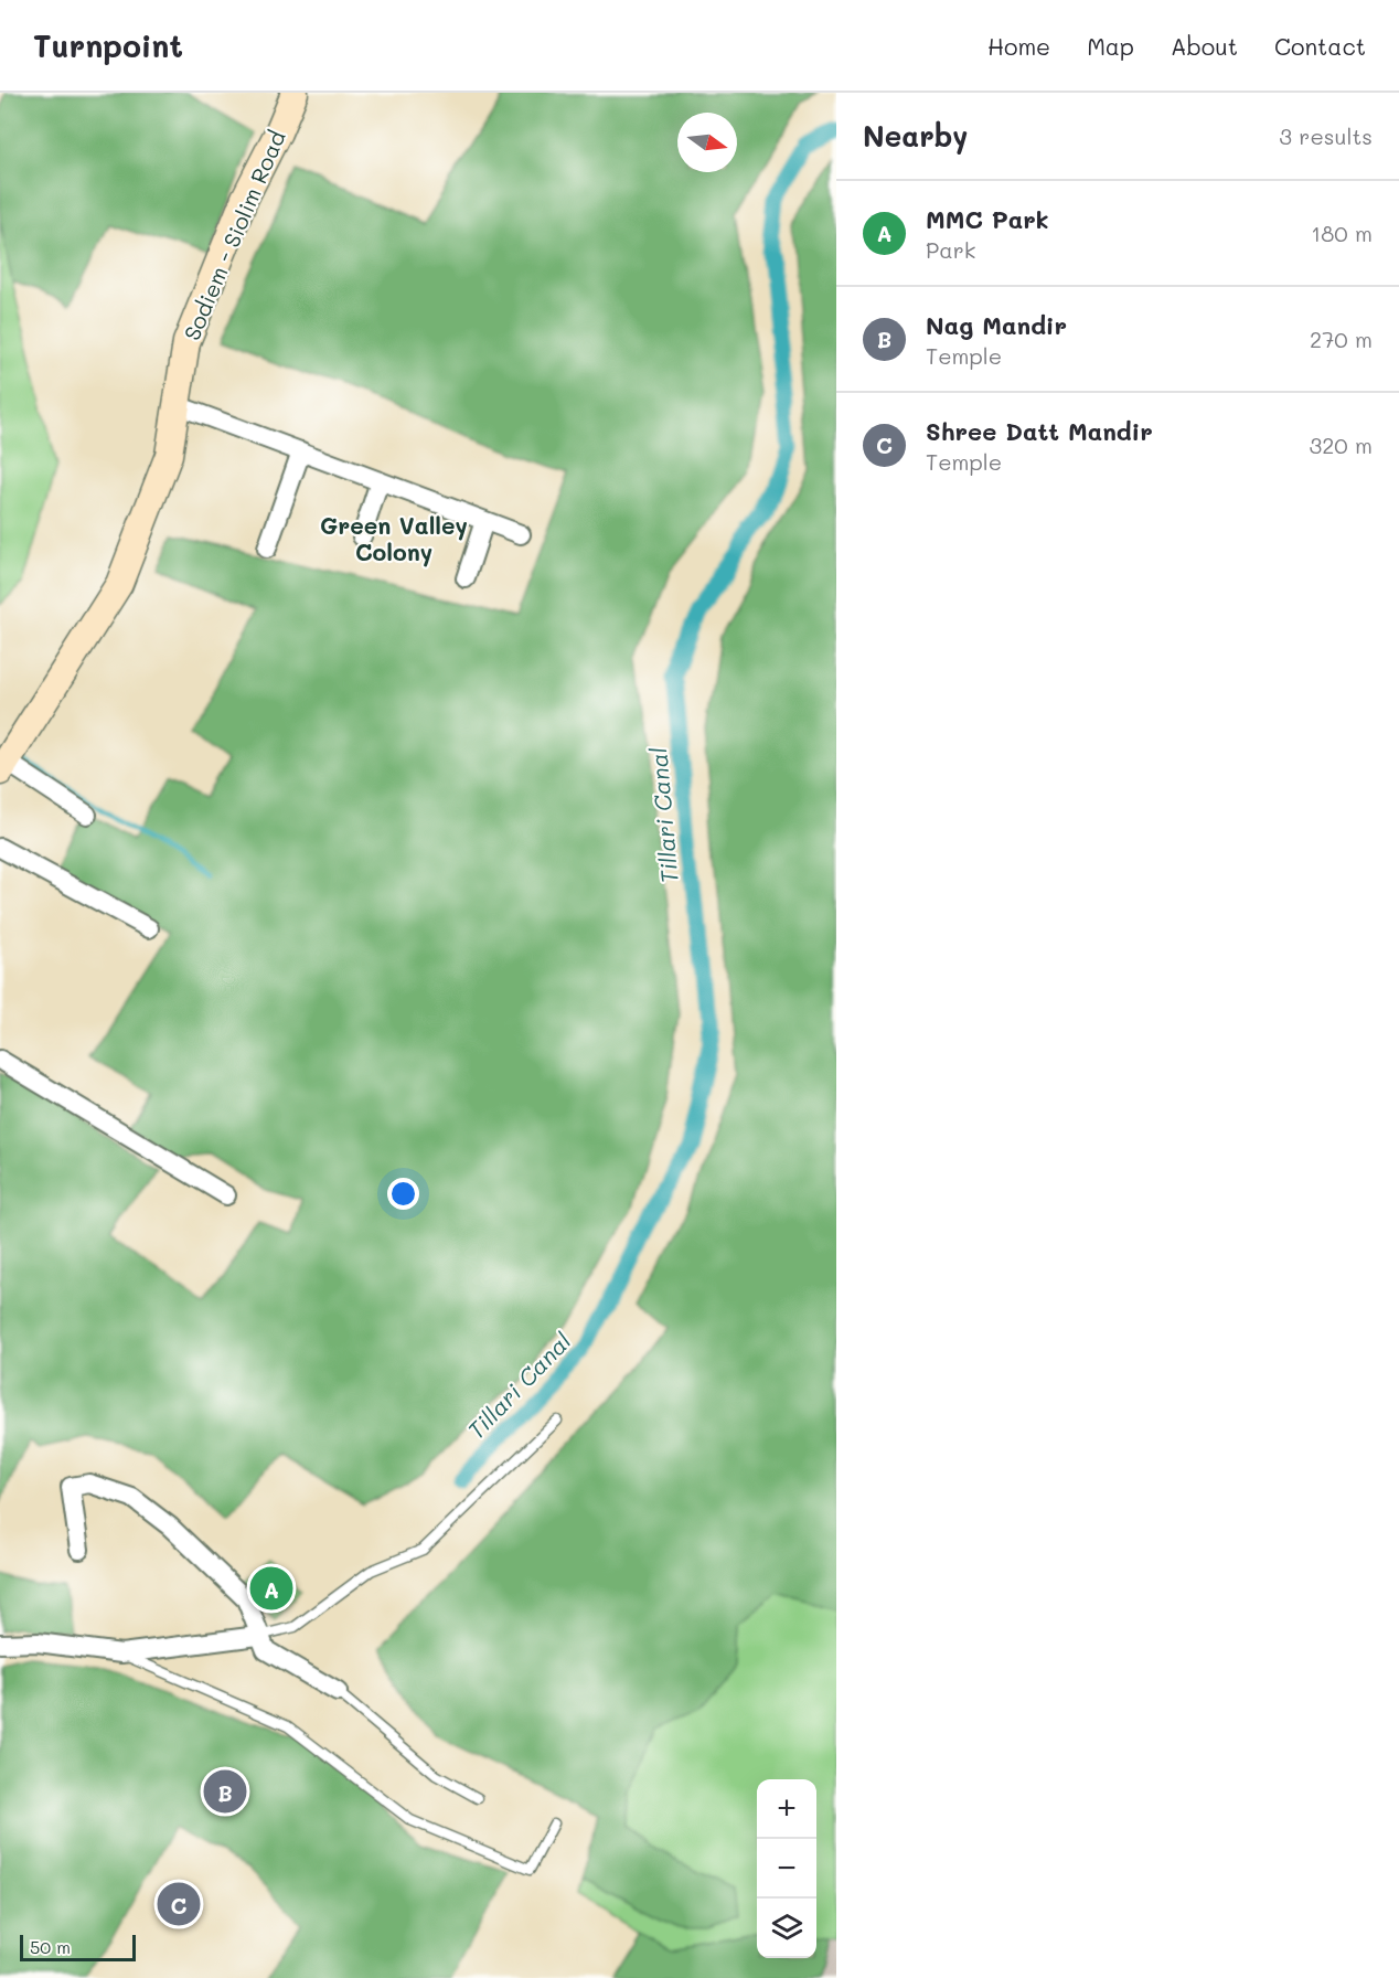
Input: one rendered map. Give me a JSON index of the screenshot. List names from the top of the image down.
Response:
{
  "streets": {
    "main road": ["Sodiem - Siolim Road"]
  },
  "districts": ["Green Valley Colony"],
  "water": ["Tillari Canal"],
  "scale_bar": "50 m",
  "north": "right",
  "page": {
    "header": "Turnpoint",
    "nav": [
      "Home",
      "Map",
      "About",
      "Contact"
    ],
    "heading": ["Nearby", "3 results"],
    "list": [
      {
        "mark": "A",
        "name": "MMC Park",
        "note": "Park",
        "value": "180 m"
      },
      {
        "mark": "B",
        "name": "Nag Mandir",
        "note": "Temple",
        "value": "270 m"
      },
      {
        "mark": "C",
        "name": "Shree Datt Mandir",
        "note": "Temple",
        "value": "320 m"
      }
    ],
    "pins": ["A", "B", "C"],
    "map_buttons": ["+", "−"],
    "scale": "50 m"
  }
}
